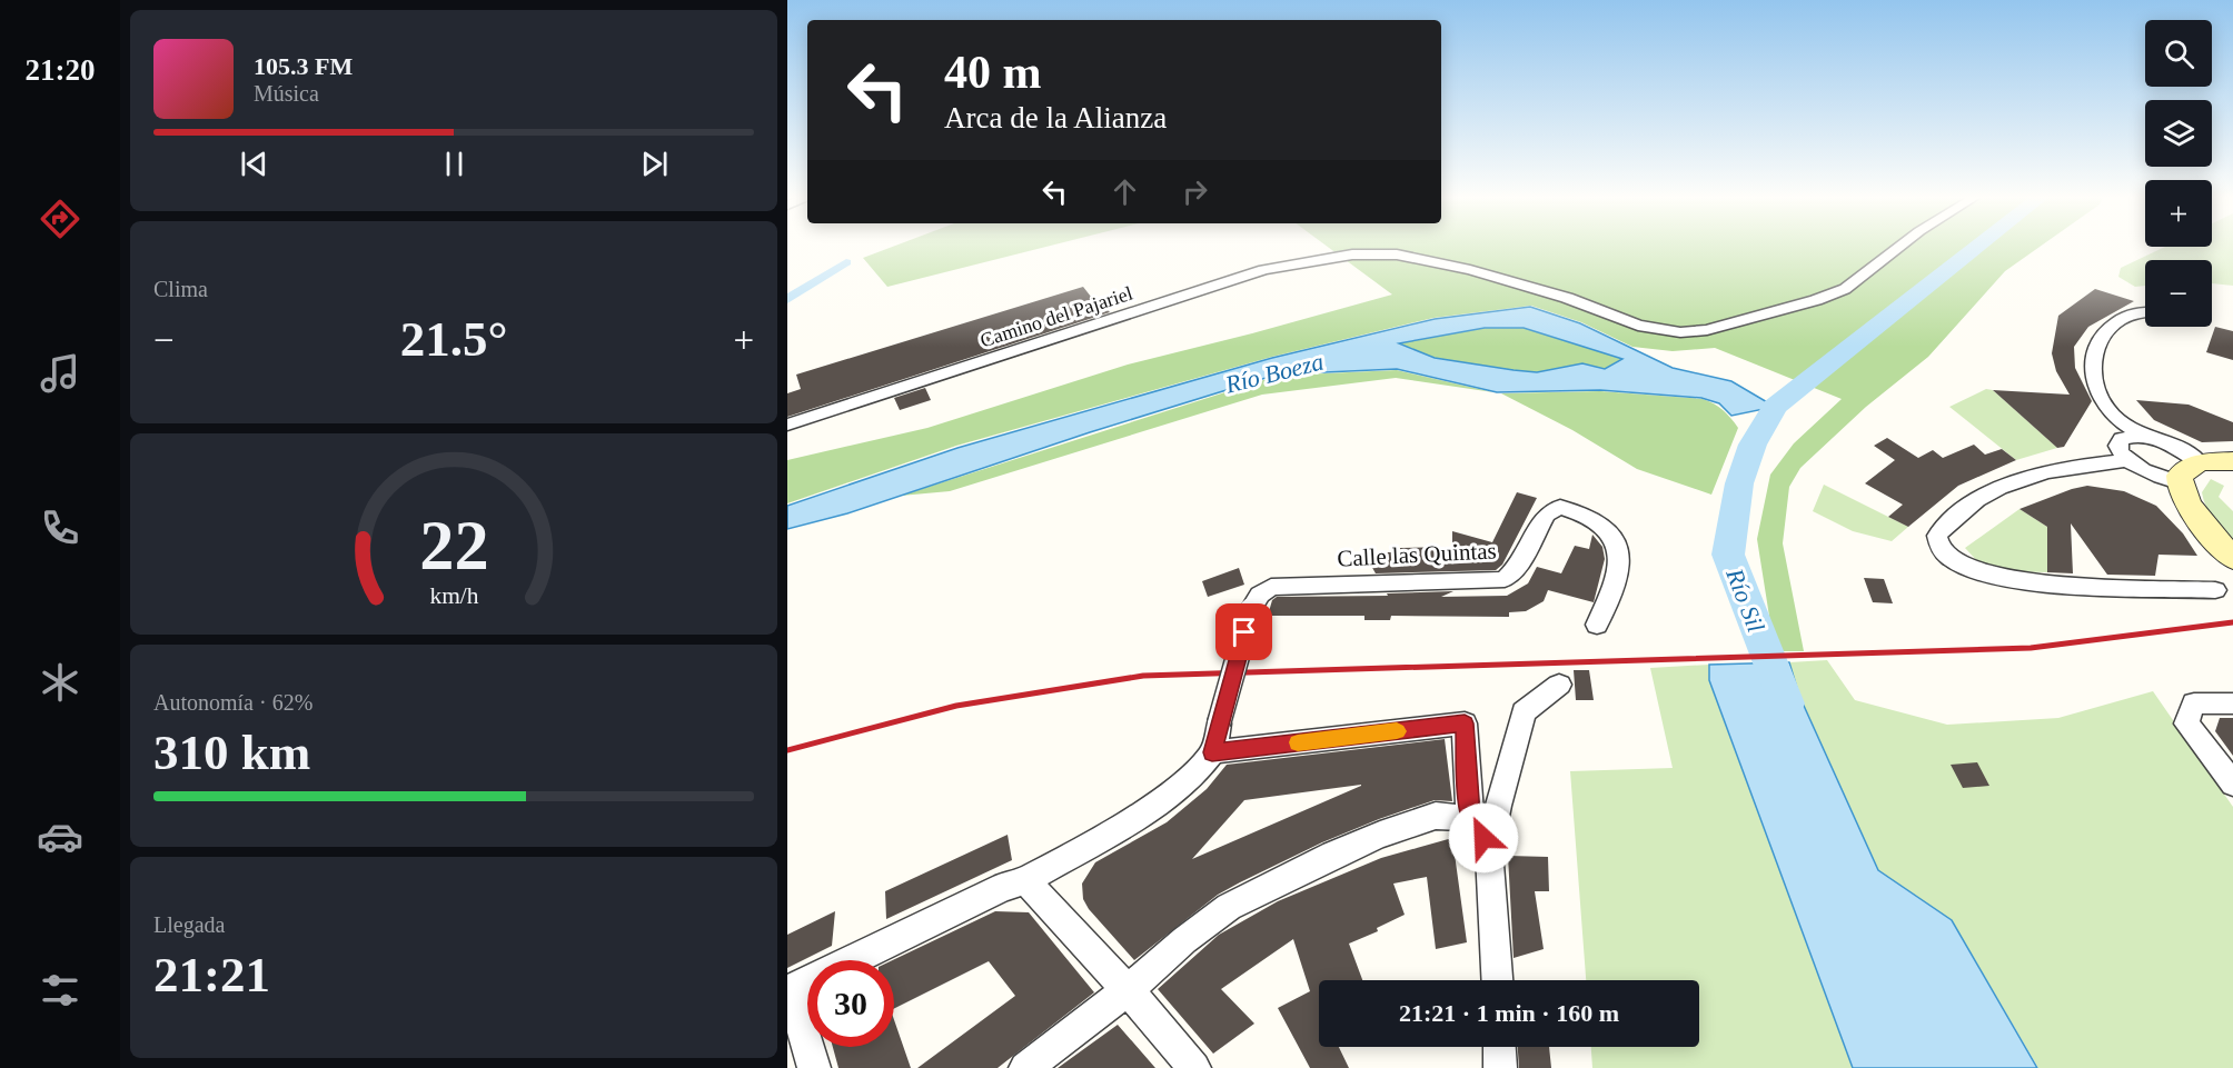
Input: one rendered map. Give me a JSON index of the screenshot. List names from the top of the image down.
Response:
{
  "streets": {
    "street": ["Camino del Pajariel", "Calle las Quintas"]
  },
  "water": ["Río Boeza", "Río Sil"],
  "page": {
    "tabs": "21:20",
    "map_buttons": ["+", "−"],
    "turn": ["40 m", "Arca de la Alianza"],
    "song": ["105.3 FM", "Música"],
    "tile": [
      "Clima",
      ["Autonomía · 62%", "310 km"],
      ["Llegada", "21:21"]
    ],
    "heat": ["−", "21.5°", "+"],
    "limit": "30",
    "trip": "21:21 · 1 min · 160 m",
    "gauge": ["22", "km/h"]
  }
}
